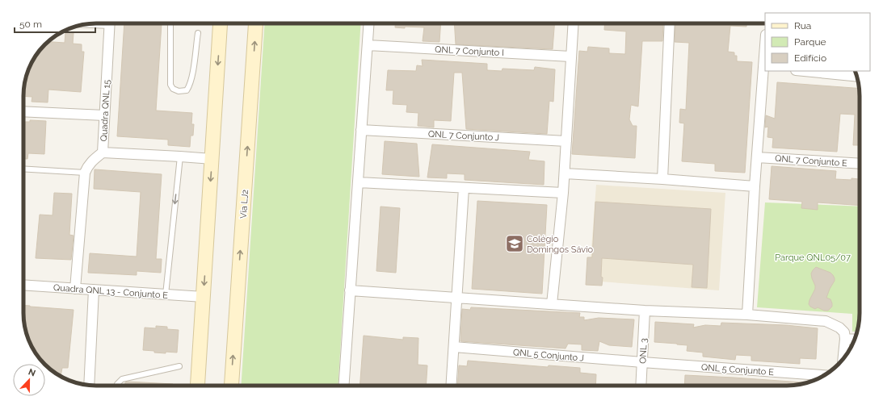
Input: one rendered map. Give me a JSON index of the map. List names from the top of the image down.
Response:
{
  "streets": {
    "main road": ["Via LJ2"],
    "street": [
      "QNL 7 Conjunto I",
      "Quadra QNL 15",
      "QNL 7 Conjunto J",
      "QNL 7 Conjunto E",
      "Quadra QNL 13 - Conjunto E",
      "ONL 3",
      "QNL 5 Conjunto J",
      "QNL 5 Conjunto E"
    ]
  },
  "crossings": [
    ["ONL 3", "QNL 5 Conjunto J"],
    ["ONL 3", "QNL 5 Conjunto E"],
    ["QNL 5 Conjunto J", "QNL 5 Conjunto E"]
  ],
  "parks": ["Parque QNL05/07"],
  "places": {
    "school or university": ["Colégio Domingos Sávio"]
  },
  "legend": ["Rua", "Parque", "Edifício"],
  "scale_bar": "50 m",
  "north": "top"
}
